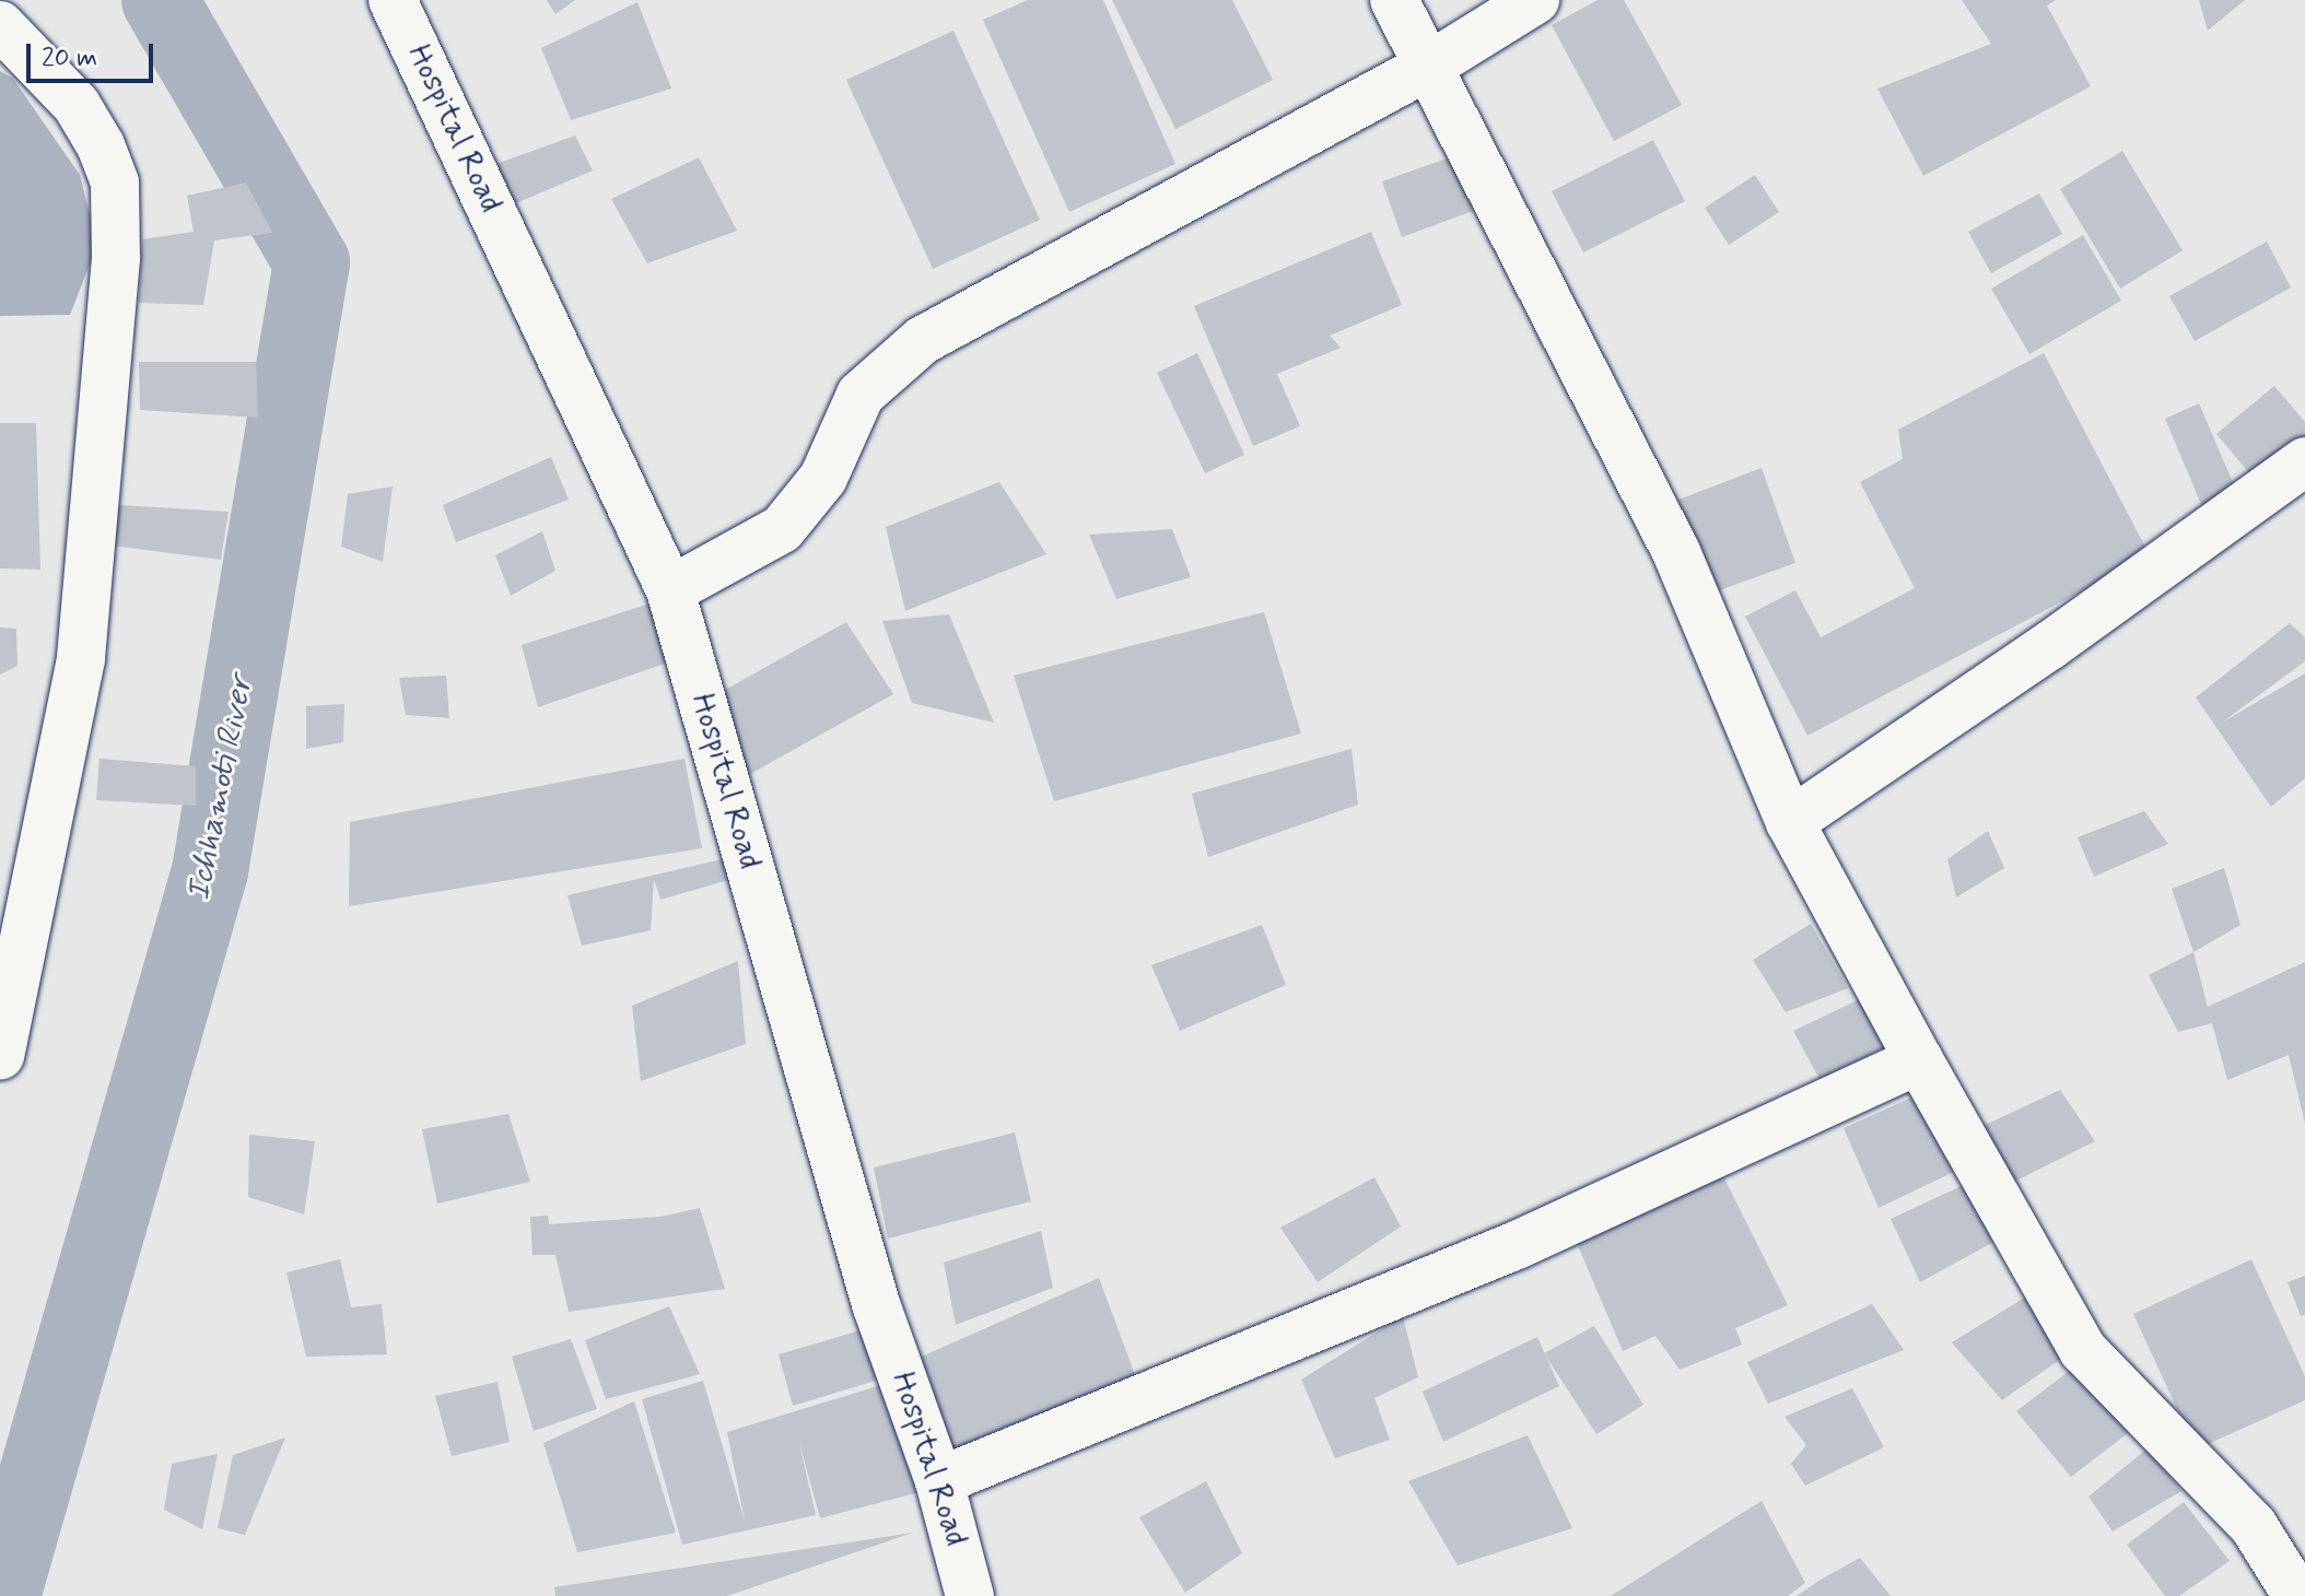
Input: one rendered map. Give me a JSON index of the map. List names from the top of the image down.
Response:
{
  "streets": {
    "street": ["Hospital Road"]
  },
  "water": ["Ichhamoti River"],
  "scale_bar": "20 m"
}
